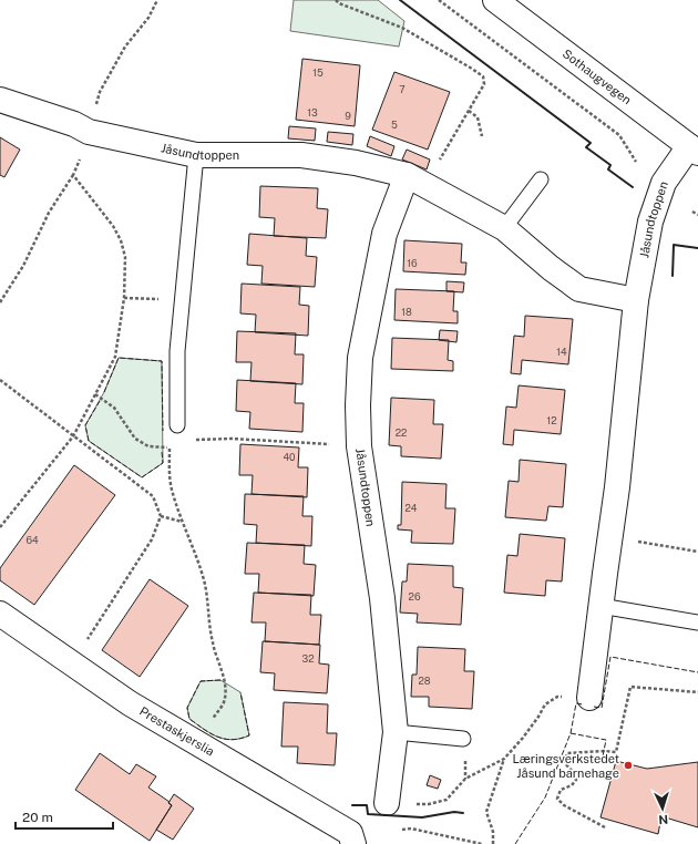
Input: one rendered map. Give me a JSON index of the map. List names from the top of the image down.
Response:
{
  "streets": {
    "street": ["Sothaugvegen", "Jåsundtoppen", "Prestaskjerslia"]
  },
  "crossings": [
    ["Sothaugvegen", "Jåsundtoppen"]
  ],
  "places": ["Læringsverkstedet Jåsund barnehage"],
  "house_numbers": [
    "15",
    "7",
    "13",
    "9",
    "5",
    "16",
    "18",
    "14",
    "12",
    "22",
    "40",
    "24",
    "64",
    "26",
    "32",
    "28"
  ],
  "scale_bar": "20 m",
  "north": "bottom"
}
